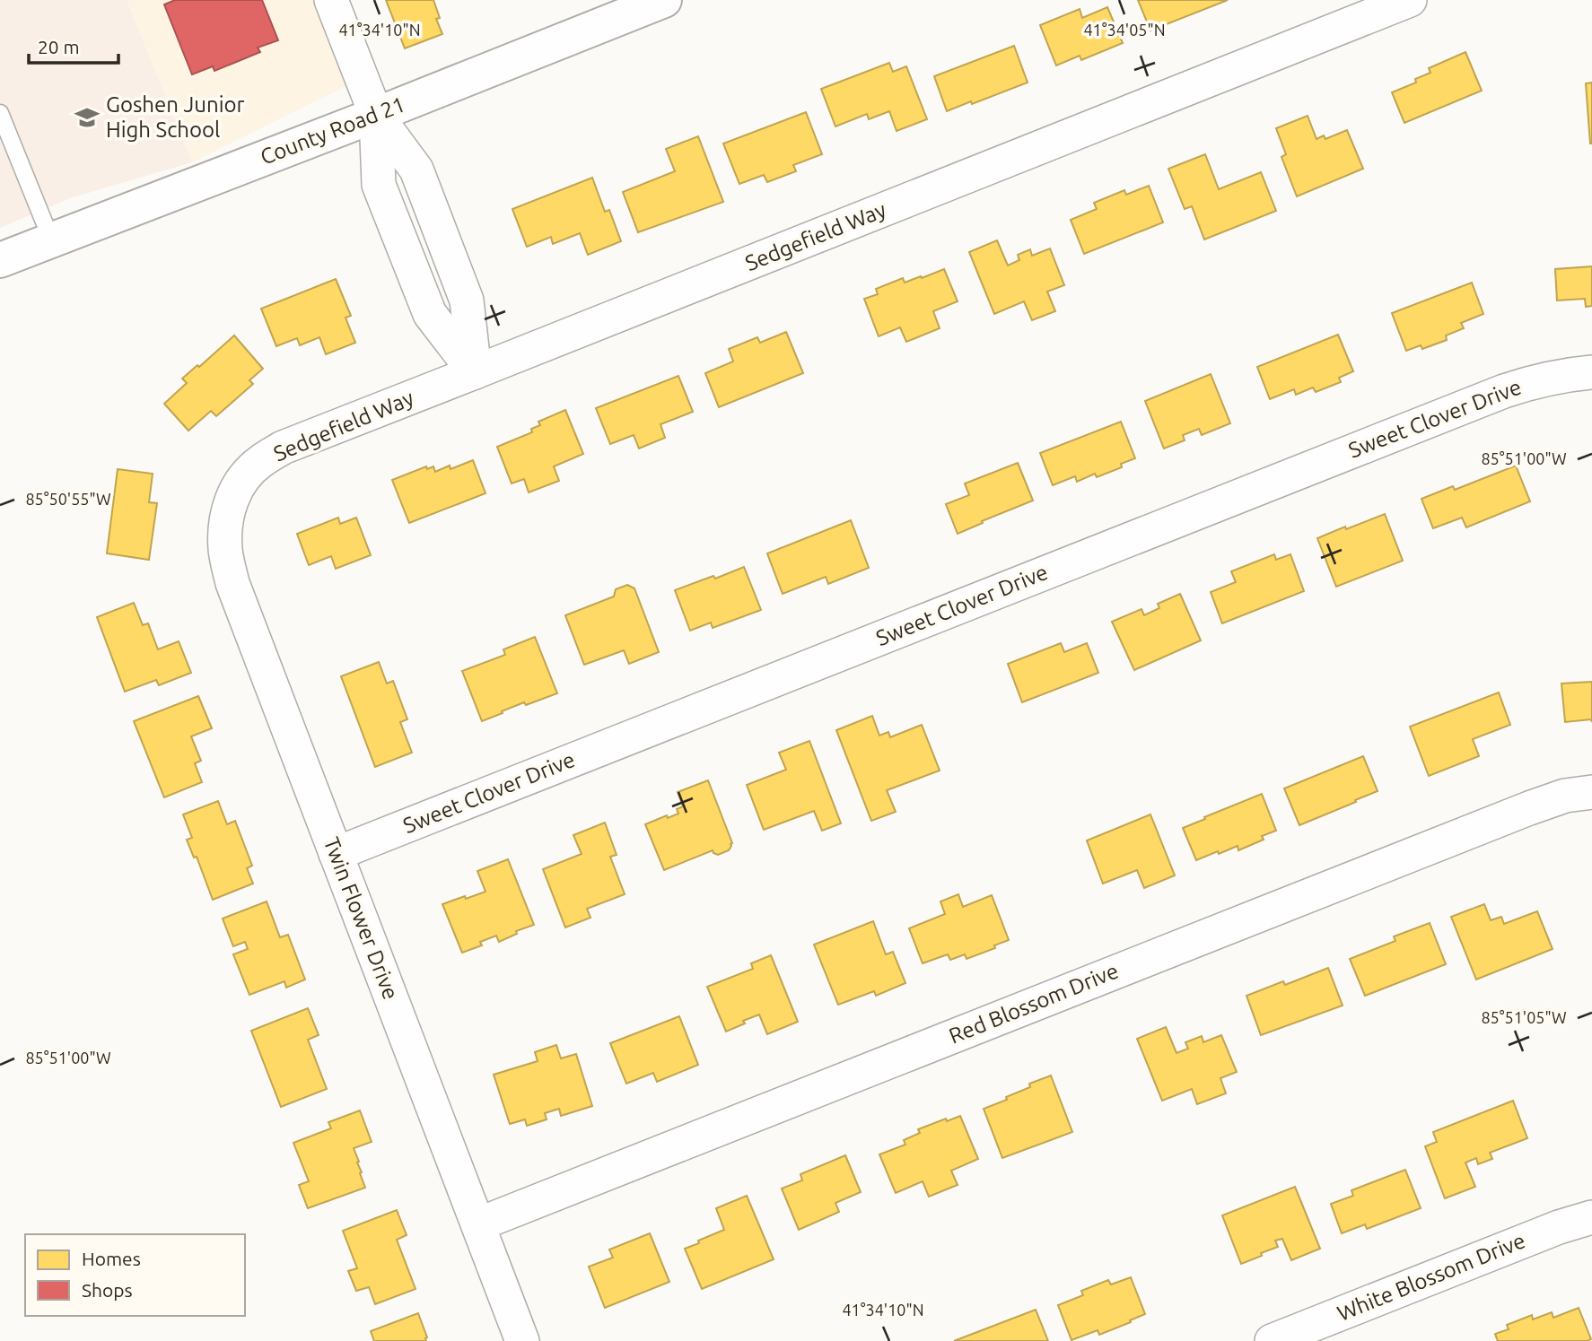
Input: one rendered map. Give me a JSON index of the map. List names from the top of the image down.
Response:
{
  "streets": {
    "street": [
      "County Road 21",
      "Sedgefield Way",
      "Sweet Clover Drive",
      "Twin Flower Drive",
      "Red Blossom Drive",
      "White Blossom Drive"
    ]
  },
  "crossings": [
    ["Sedgefield Way", "Twin Flower Drive"],
    ["Sweet Clover Drive", "Twin Flower Drive"],
    ["Twin Flower Drive", "Red Blossom Drive"]
  ],
  "places": {
    "school or university": ["Goshen Junior High School"]
  },
  "legend": ["Homes", "Shops"],
  "scale_bar": "20 m",
  "coordinates": [
    "41°34'10\"N",
    "41°34'05\"N",
    "85°51'00\"W",
    "85°50'55\"W",
    "85°51'05\"W"
  ]
}
